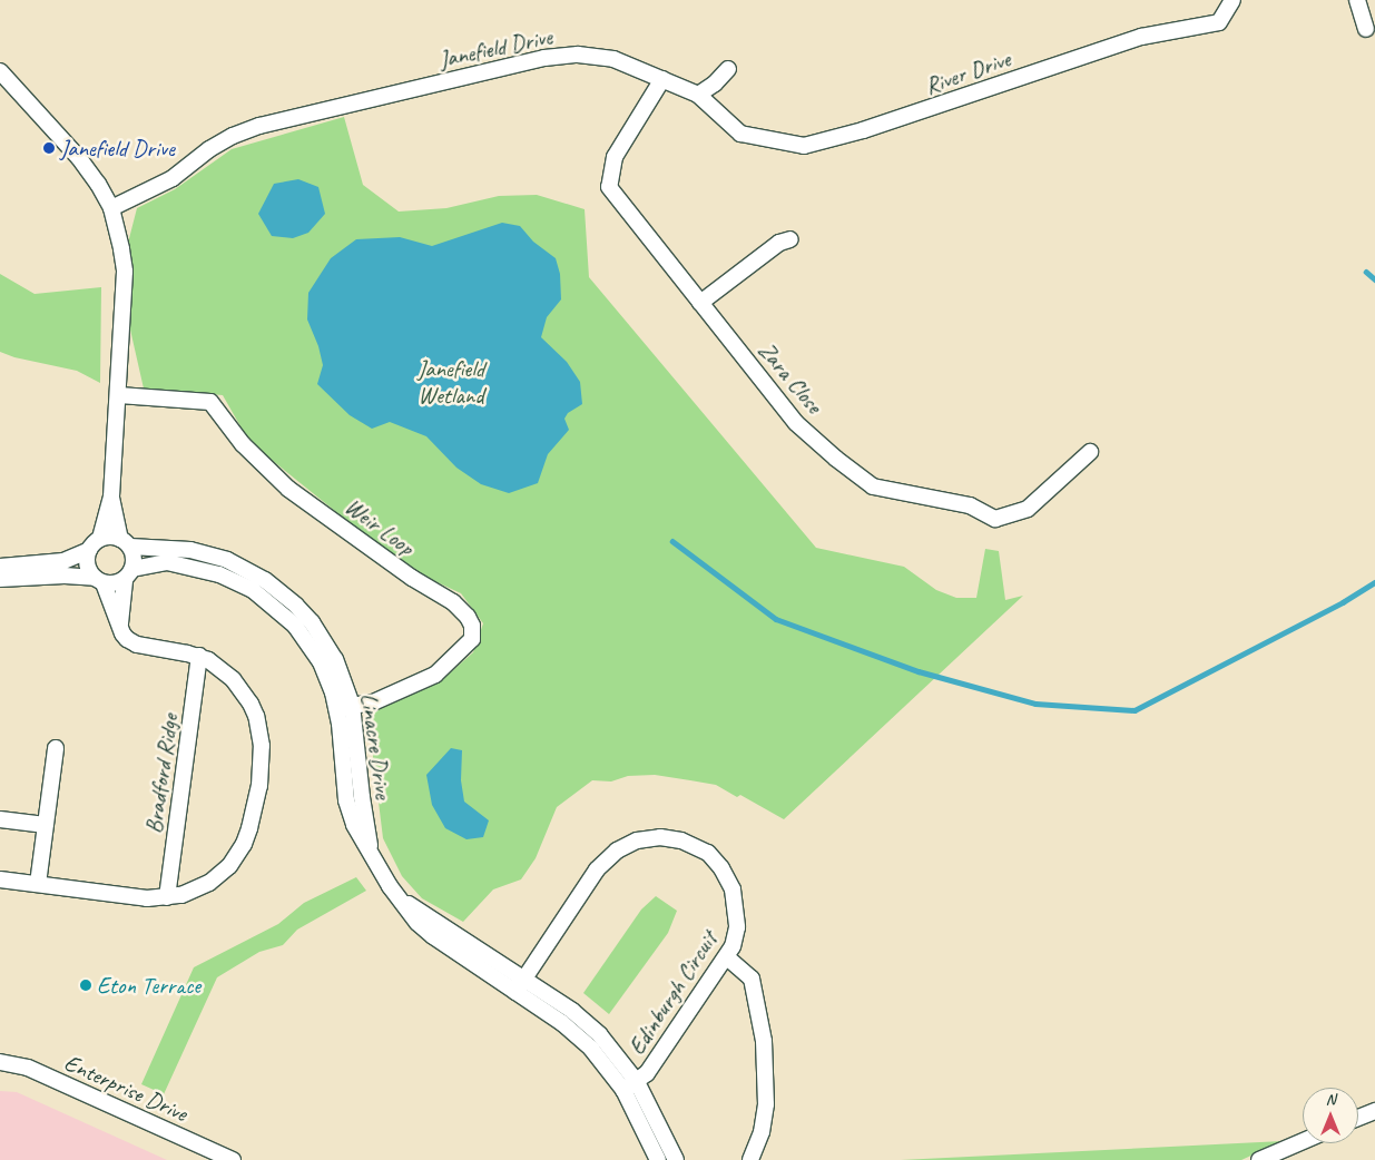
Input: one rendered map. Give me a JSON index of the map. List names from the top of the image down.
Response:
{
  "streets": {
    "street": [
      "Janefield Drive",
      "River Drive",
      "Zara Close",
      "Weir Loop",
      "Linacre Drive",
      "Bradford Ridge",
      "Edinburgh Circuit",
      "Enterprise Drive"
    ]
  },
  "crossings": [
    ["Janefield Drive", "River Drive"],
    ["Janefield Drive", "Zara Close"],
    ["Weir Loop", "Linacre Drive"],
    ["Linacre Drive", "Edinburgh Circuit"]
  ],
  "parks": ["Janefield Wetland"],
  "places": ["Janefield Drive", "Eton Terrace"],
  "north": "top"
}
